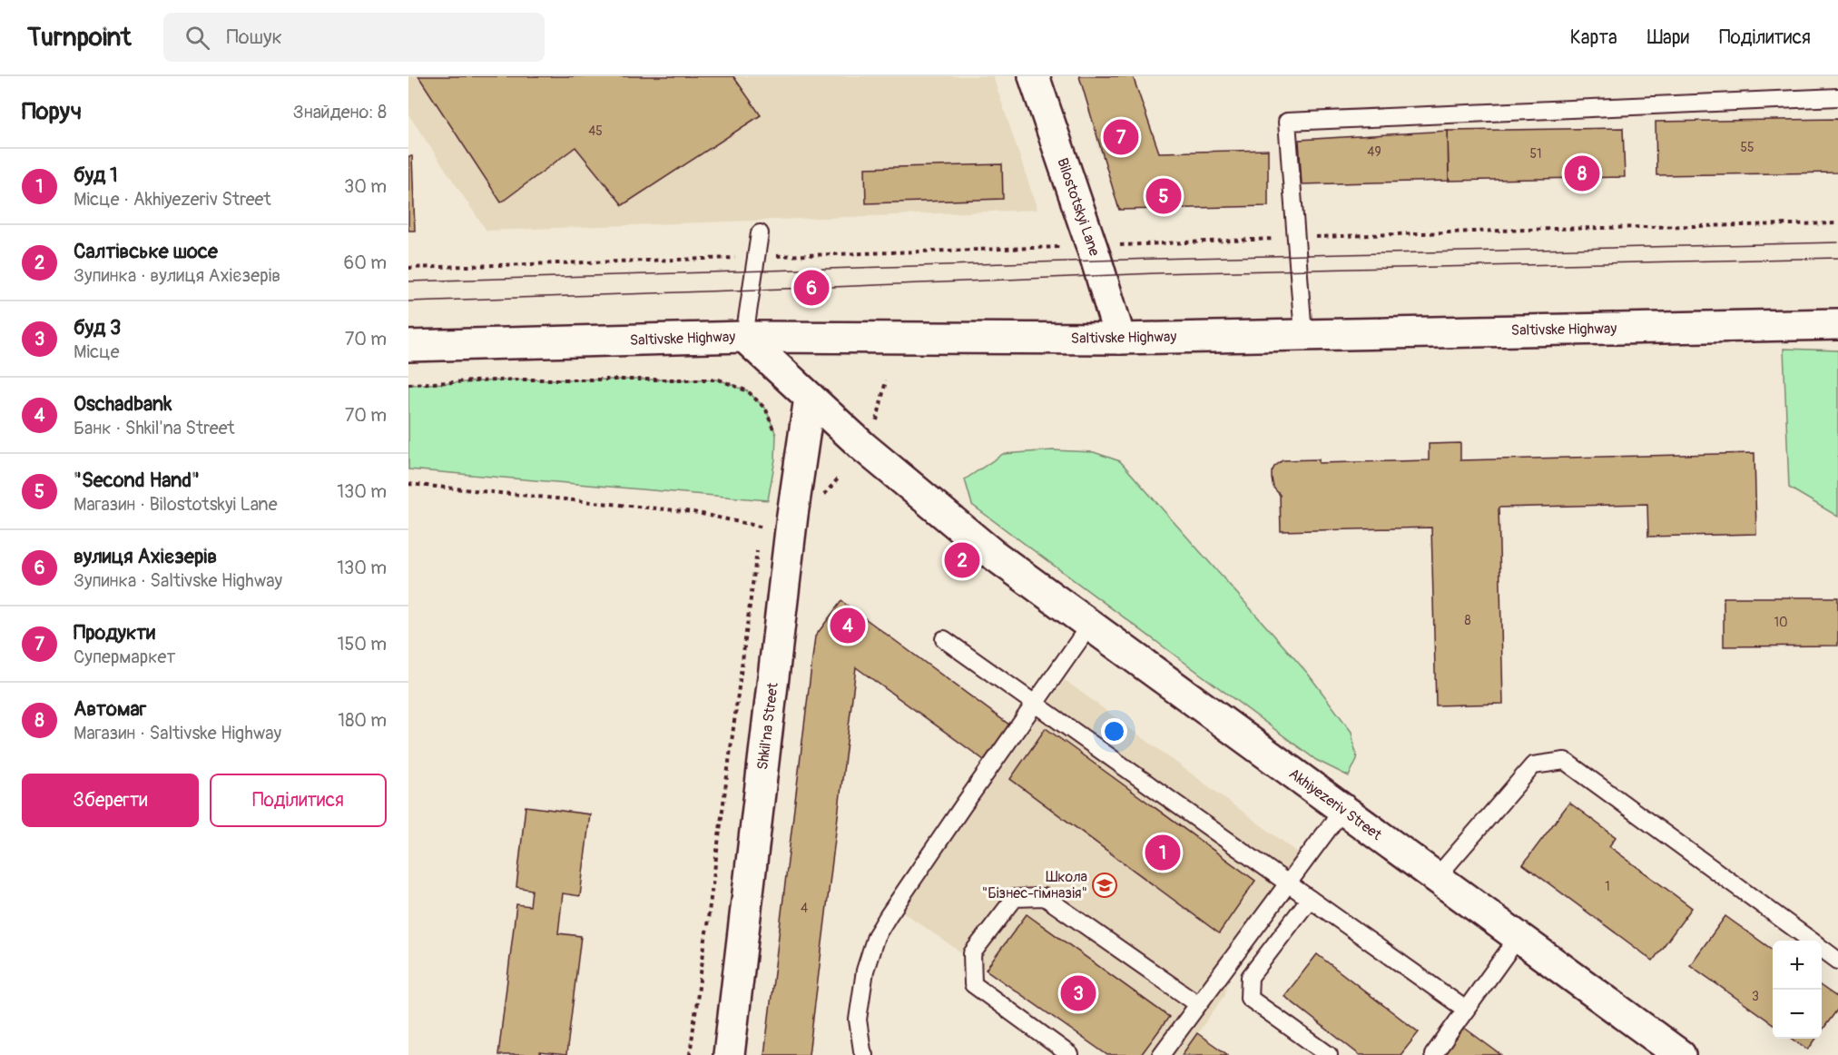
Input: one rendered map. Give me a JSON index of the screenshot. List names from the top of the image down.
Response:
{
  "streets": {
    "main road": [
      "Bilostotskyi Lane",
      "Saltivske Highway",
      "Shkil'na Street",
      "Akhiyezeriv Street"
    ]
  },
  "crossings": [
    ["Bilostotskyi Lane", "Saltivske Highway"],
    ["Saltivske Highway", "Akhiyezeriv Street"],
    ["Shkil'na Street", "Akhiyezeriv Street"]
  ],
  "places": {
    "school or university": ["Школа \"Бізнес-гімназія\""]
  },
  "house_numbers": [
    "45",
    "55",
    "49",
    "51",
    "8",
    "10",
    "1",
    "4",
    "3"
  ],
  "page": {
    "header": "Turnpoint",
    "search": "Пошук",
    "nav": ["Карта", "Шари", "Поділитися"],
    "heading": ["Поруч", "Знайдено: 8"],
    "pins": [
      "7",
      "8",
      "5",
      "6",
      "2",
      "4",
      "1",
      "3"
    ],
    "list": [
      {
        "mark": "1",
        "name": "буд 1",
        "note": "Місце · Akhiyezeriv Street",
        "value": "30 m"
      },
      {
        "mark": "2",
        "name": "Салтівське шосе",
        "note": "Зупинка · вулиця Ахієзерів",
        "value": "60 m"
      },
      {
        "mark": "3",
        "name": "буд 3",
        "note": "Місце",
        "value": "70 m"
      },
      {
        "mark": "4",
        "name": "Oschadbank",
        "note": "Банк · Shkil'na Street",
        "value": "70 m"
      },
      {
        "mark": "5",
        "name": "\"Second Hand\"",
        "note": "Магазин · Bilostotskyi Lane",
        "value": "130 m"
      },
      {
        "mark": "6",
        "name": "вулиця Ахієзерів",
        "note": "Зупинка · Saltivske Highway",
        "value": "130 m"
      },
      {
        "mark": "7",
        "name": "Продукти",
        "note": "Супермаркет",
        "value": "150 m"
      },
      {
        "mark": "8",
        "name": "Автомаг",
        "note": "Магазин · Saltivske Highway",
        "value": "180 m"
      }
    ],
    "buttons": ["Зберегти", "Поділитися"],
    "map_buttons": ["+", "−"]
  }
}
